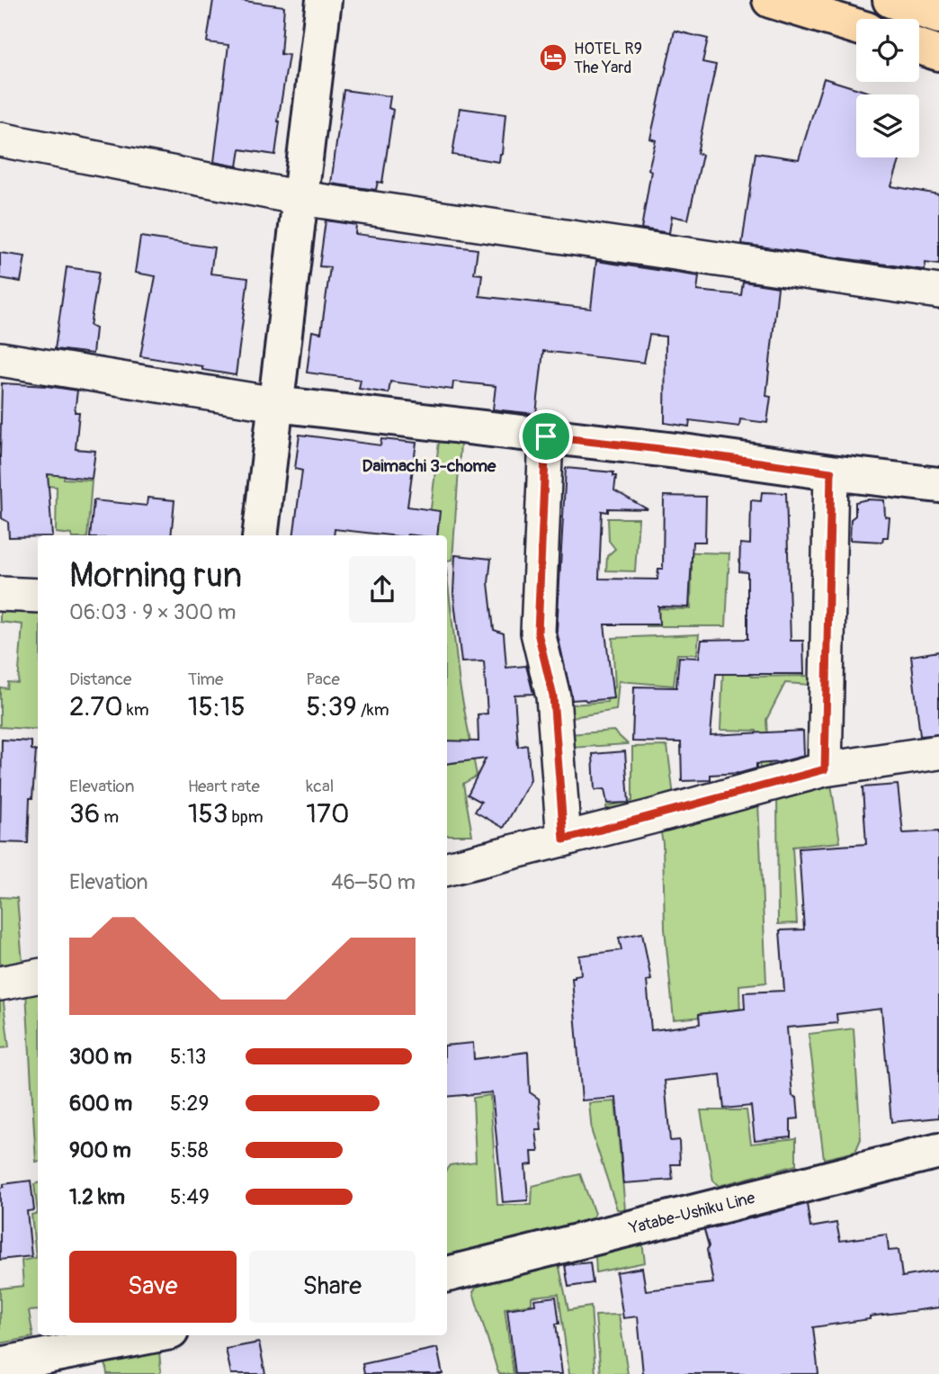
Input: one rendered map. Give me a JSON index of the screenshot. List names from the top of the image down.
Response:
{
  "streets": {
    "street": ["Yatabe-Ushiku Line"]
  },
  "districts": ["Daimachi 3-chome"],
  "places": {
    "hotel": ["HOTEL R9 The Yard"]
  },
  "page": {
    "heading": ["Morning run", "06:03 · 9 × 300 m"],
    "stats": [
      ["Distance", "2.70 km"],
      ["Time", "15:15"],
      ["Pace", "5:39 /km"],
      ["Elevation", "36 m"],
      ["Heart rate", "153 bpm"],
      ["kcal", "170"]
    ],
    "chart": ["Elevation", "46–50 m"],
    "list": [
      {
        "name": "300 m",
        "note": "5:13"
      },
      {
        "name": "600 m",
        "note": "5:29"
      },
      {
        "name": "900 m",
        "note": "5:58"
      },
      {
        "name": "1.2 km",
        "note": "5:49"
      }
    ],
    "buttons": ["Save", "Share"]
  }
}
